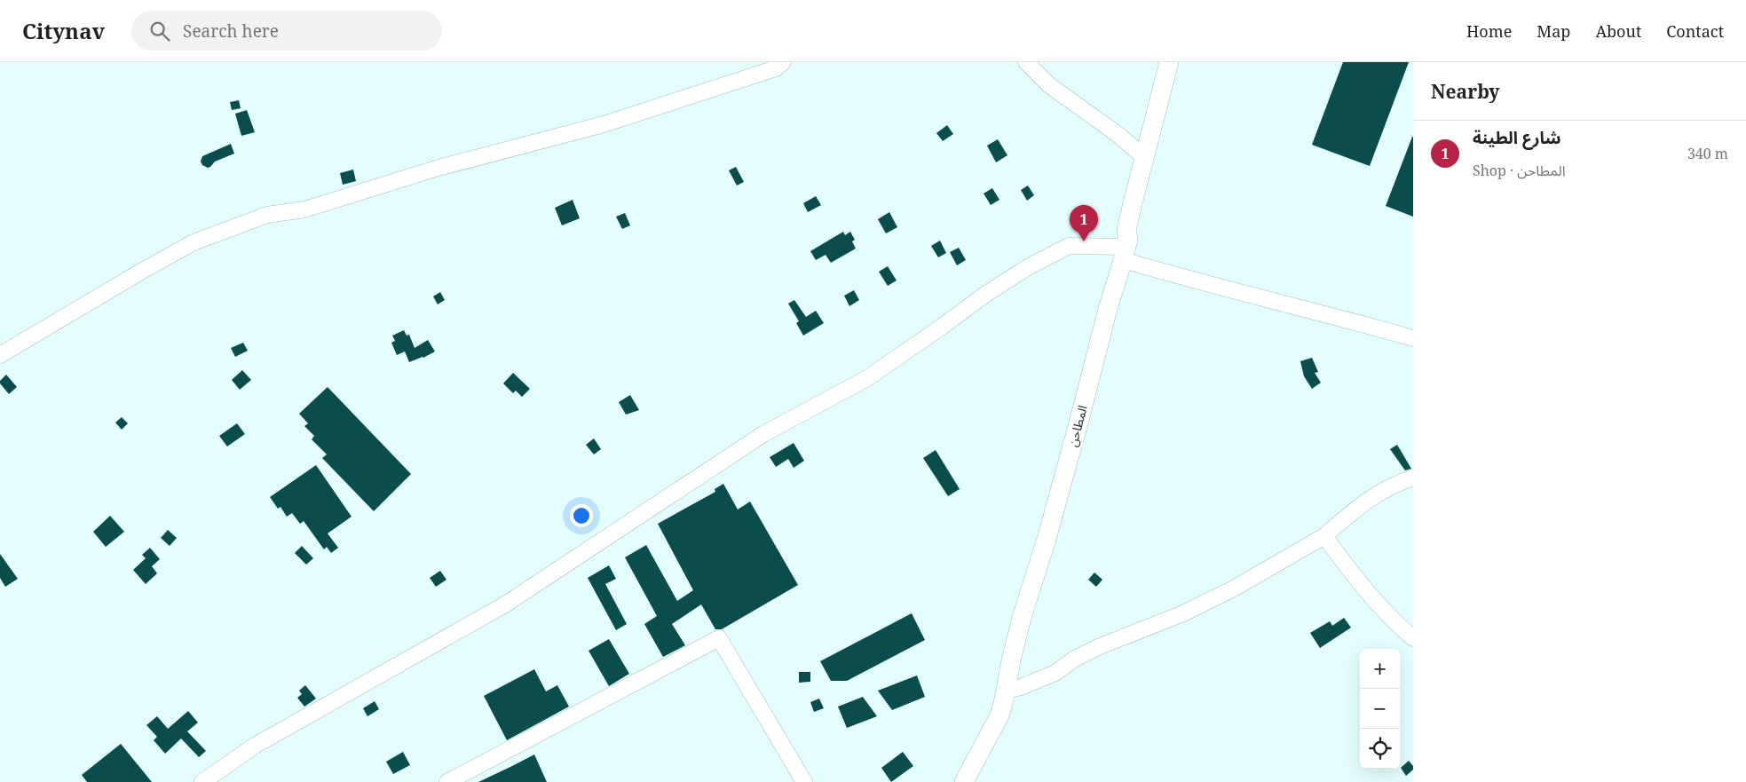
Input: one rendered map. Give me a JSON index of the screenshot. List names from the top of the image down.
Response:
{
  "streets": {
    "main road": ["المطاحن"]
  },
  "page": {
    "header": "Citynav",
    "search": "Search here",
    "nav": [
      "Home",
      "Map",
      "About",
      "Contact"
    ],
    "heading": "Nearby",
    "list": [
      {
        "mark": "1",
        "name": "شارع الطينة",
        "note": "Shop · المطاحن",
        "value": "340 m"
      }
    ],
    "pins": "1",
    "map_buttons": ["+", "−"]
  }
}
